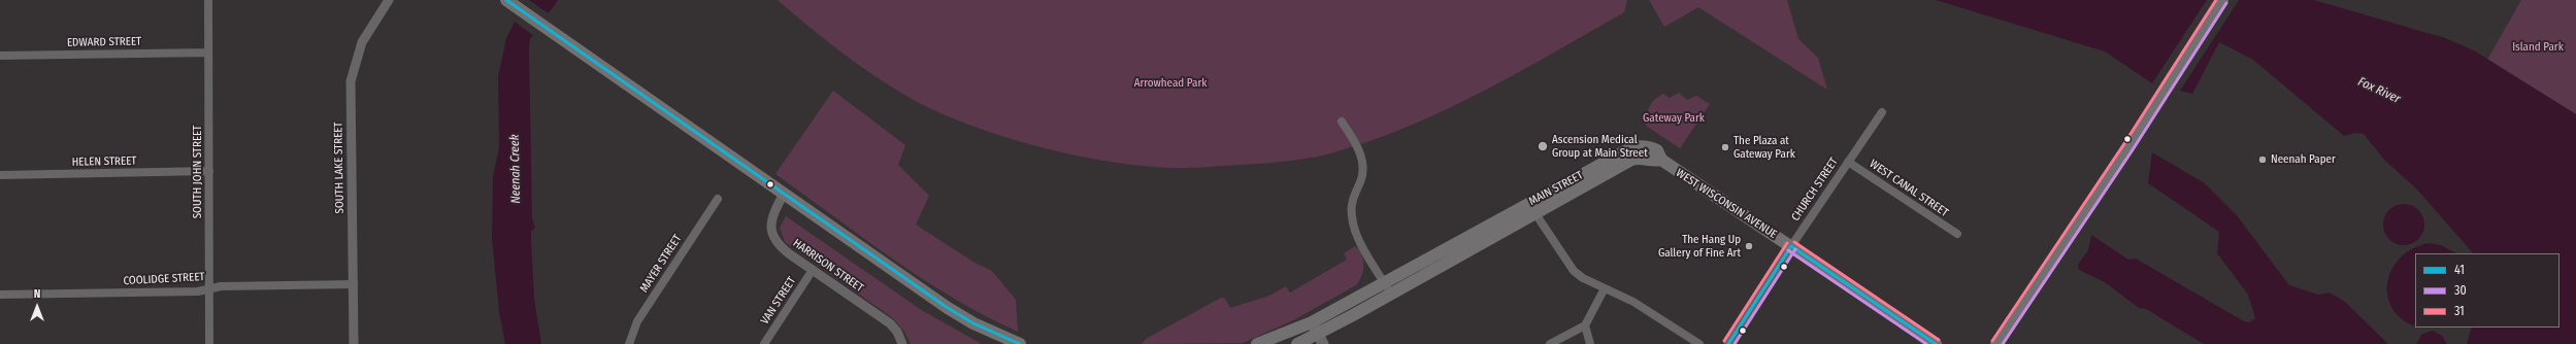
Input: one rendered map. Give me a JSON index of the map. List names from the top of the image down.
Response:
{
  "streets": {
    "main road": ["MAIN STREET", "WEST WISCONSIN AVENUE"],
    "street": [
      "EDWARD STREET",
      "HELEN STREET",
      "SOUTH LAKE STREET",
      "SOUTH JOHN STREET",
      "WEST CANAL STREET",
      "CHURCH STREET",
      "MAYER STREET",
      "HARRISON STREET",
      "COOLIDGE STREET",
      "VAN STREET"
    ]
  },
  "crossings": [
    ["EDWARD STREET", "SOUTH JOHN STREET"],
    ["HELEN STREET", "SOUTH JOHN STREET"],
    ["SOUTH LAKE STREET", "COOLIDGE STREET"],
    ["SOUTH JOHN STREET", "COOLIDGE STREET"],
    ["MAIN STREET", "WEST WISCONSIN AVENUE"],
    ["WEST CANAL STREET", "CHURCH STREET"],
    ["CHURCH STREET", "WEST WISCONSIN AVENUE"],
    ["HARRISON STREET", "VAN STREET"]
  ],
  "water": ["Fox River", "Neenah Creek"],
  "parks": ["Island Park", "Arrowhead Park", "Gateway Park"],
  "places": [
    "Ascension Medical Group at Main Street",
    "The Plaza at Gateway Park",
    "Neenah Paper",
    "The Hang Up Gallery of Fine Art"
  ],
  "lines": ["transit line 41", "transit line 31", "transit line 30"],
  "legend": ["41", "30", "31"],
  "north": "top"
}
